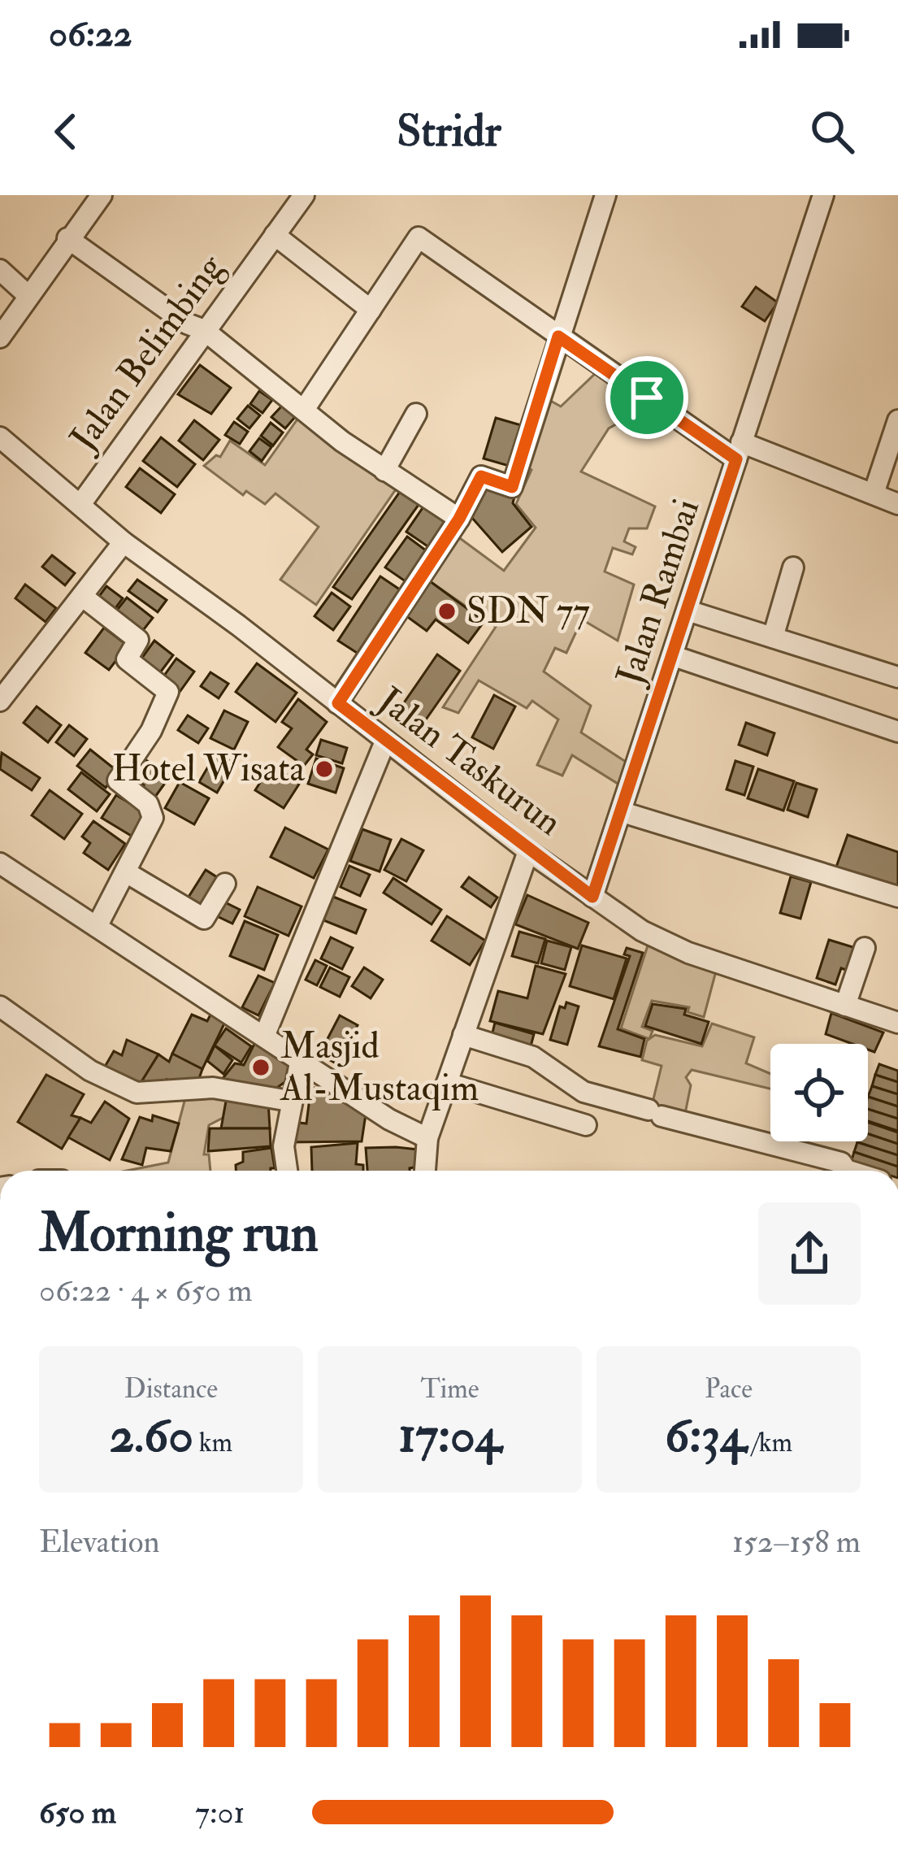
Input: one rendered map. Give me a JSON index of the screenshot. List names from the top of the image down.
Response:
{
  "streets": {
    "street": ["Jalan Belimbing", "Jalan Rambai", "Jalan Taskurun"]
  },
  "crossings": [
    ["Jalan Belimbing", "Jalan Taskurun"],
    ["Jalan Rambai", "Jalan Taskurun"]
  ],
  "places": ["SDN 77", "Hotel Wisata", "Masjid Al-Mustaqim"],
  "page": {
    "status": "06:22",
    "header": "Stridr",
    "heading": ["Morning run", "06:22 · 4 × 650 m"],
    "stats": [
      ["Distance", "2.60 km"],
      ["Time", "17:04"],
      ["Pace", "6:34 /km"]
    ],
    "chart": ["Elevation", "152–158 m"],
    "list": [
      {
        "name": "650 m",
        "note": "7:01"
      }
    ]
  }
}
